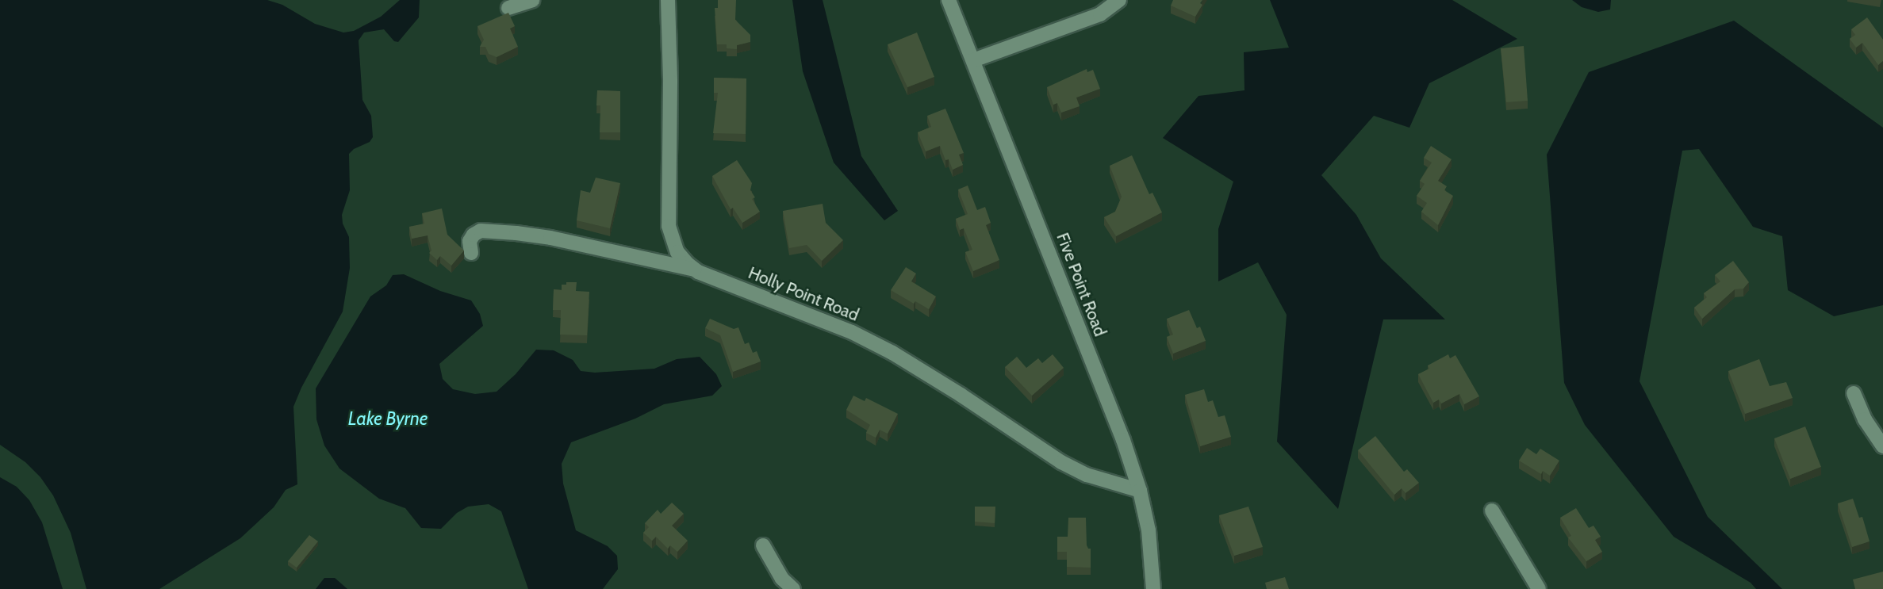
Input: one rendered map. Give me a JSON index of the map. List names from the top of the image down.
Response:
{
  "streets": {
    "street": ["Five Point Road", "Holly Point Road"]
  },
  "crossings": [
    ["Five Point Road", "Holly Point Road"]
  ],
  "water": ["Lake Byrne"]
}
